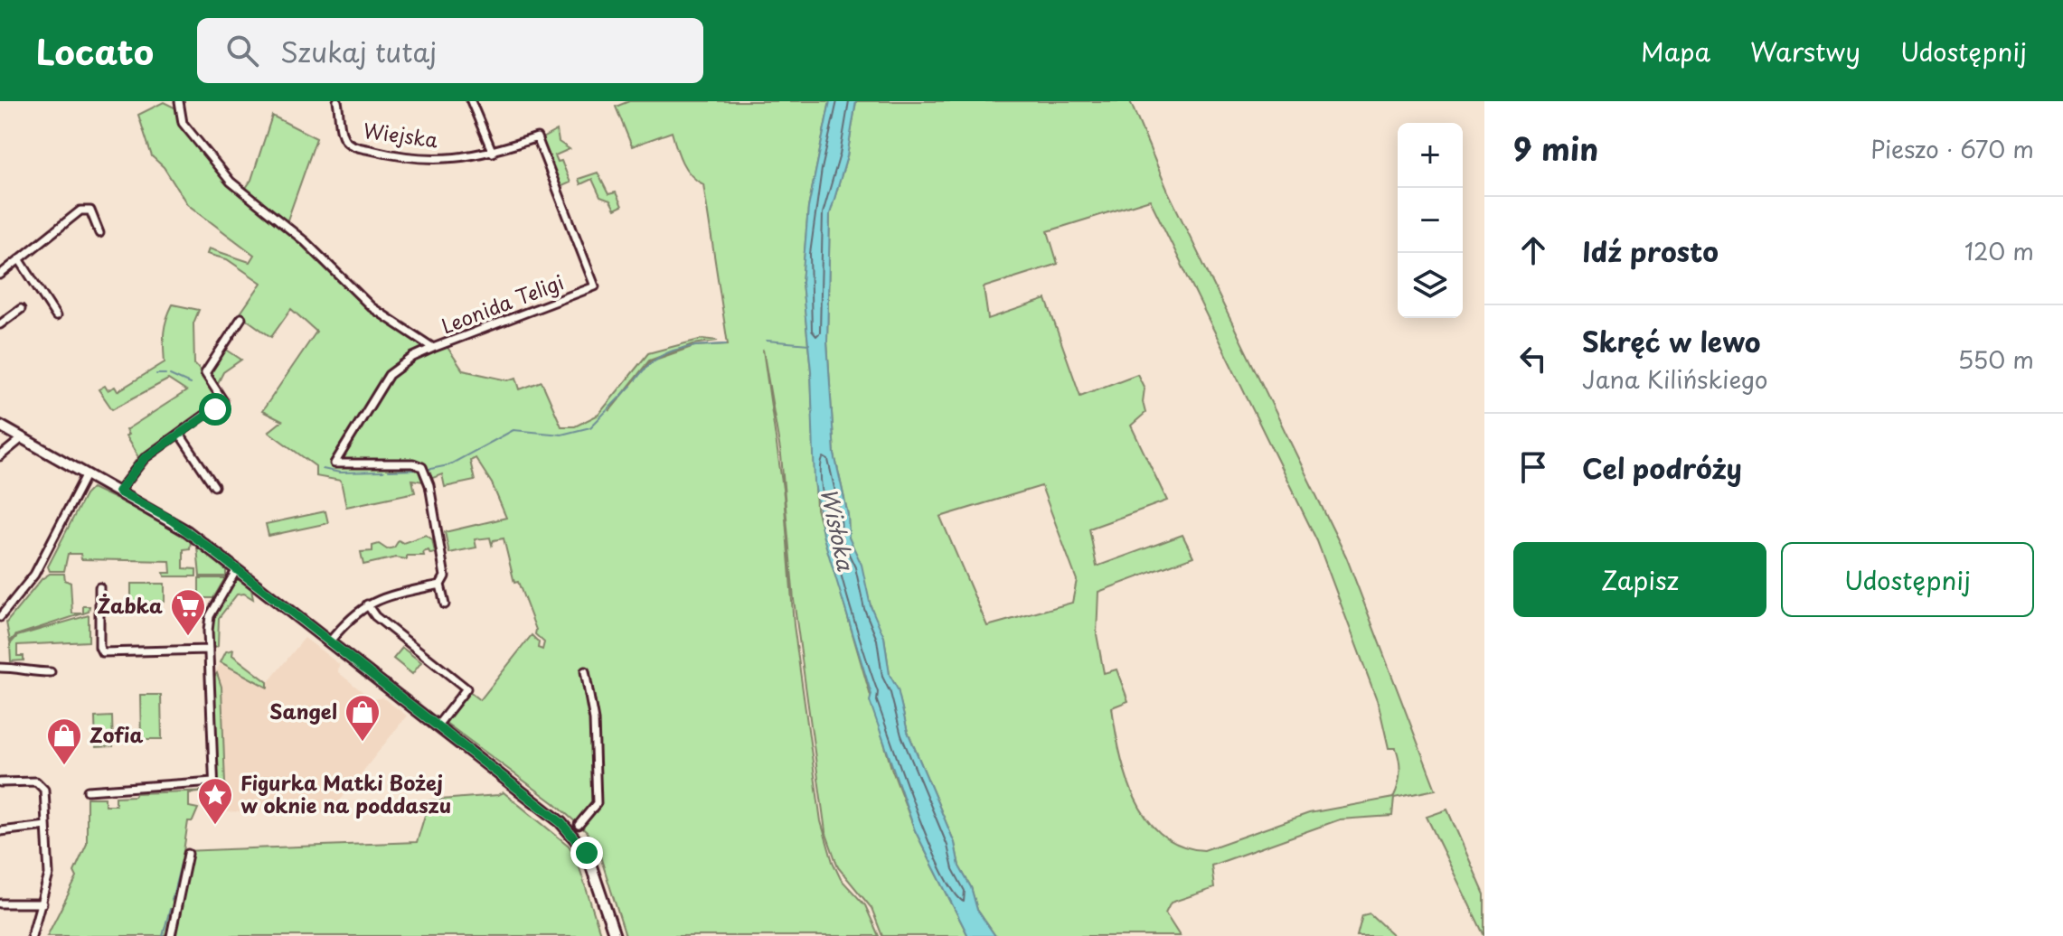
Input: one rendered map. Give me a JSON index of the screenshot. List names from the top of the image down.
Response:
{
  "streets": {
    "street": ["Wiejska", "Leonida Teligi"]
  },
  "crossings": [
    ["Wiejska", "Leonida Teligi"]
  ],
  "water": ["Wisłoka"],
  "places": {
    "supermarket": ["Żabka"],
    "shop": ["Sangel", "Zofia"],
    "place": ["Figurka Matki Bożej w oknie na poddaszu"]
  },
  "page": {
    "header": "Locato",
    "search": "Szukaj tutaj",
    "nav": ["Mapa", "Warstwy", "Udostępnij"],
    "heading": ["9 min", "Pieszo · 670 m"],
    "map_buttons": ["+", "−"],
    "list": [
      ["Idź prosto", "120 m"],
      ["Skręć w lewo", "Jana Kilińskiego", "550 m"],
      "Cel podróży"
    ],
    "buttons": ["Zapisz", "Udostępnij"]
  }
}
